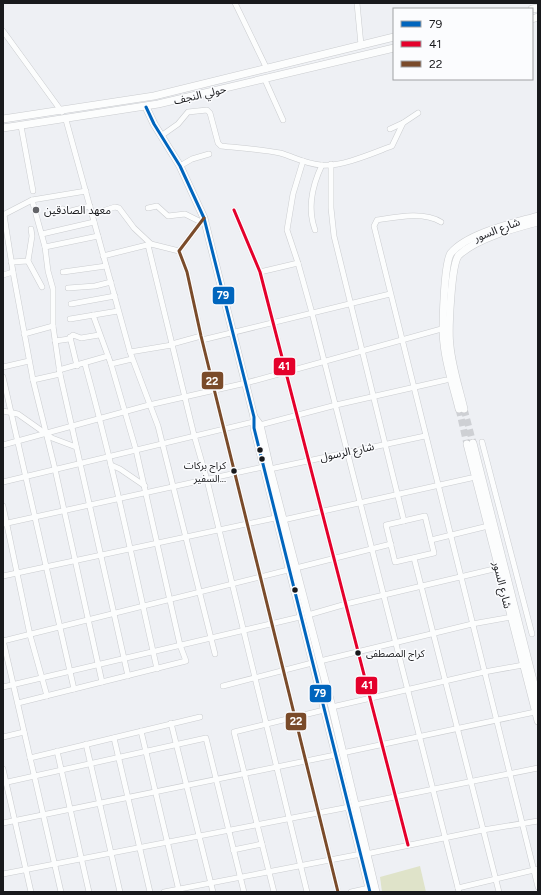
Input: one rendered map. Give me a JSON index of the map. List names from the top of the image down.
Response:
{
  "streets": {
    "main road": ["حولي النجف", "شارع السور"],
    "street": ["شارع الرسول"]
  },
  "places": ["معهد الصادقين", "كراج بركات السفير...", "كراج المصطفى"],
  "lines": ["transit line 79", "transit line 41", "transit line 22"],
  "legend": ["79", "41", "22"]
}
